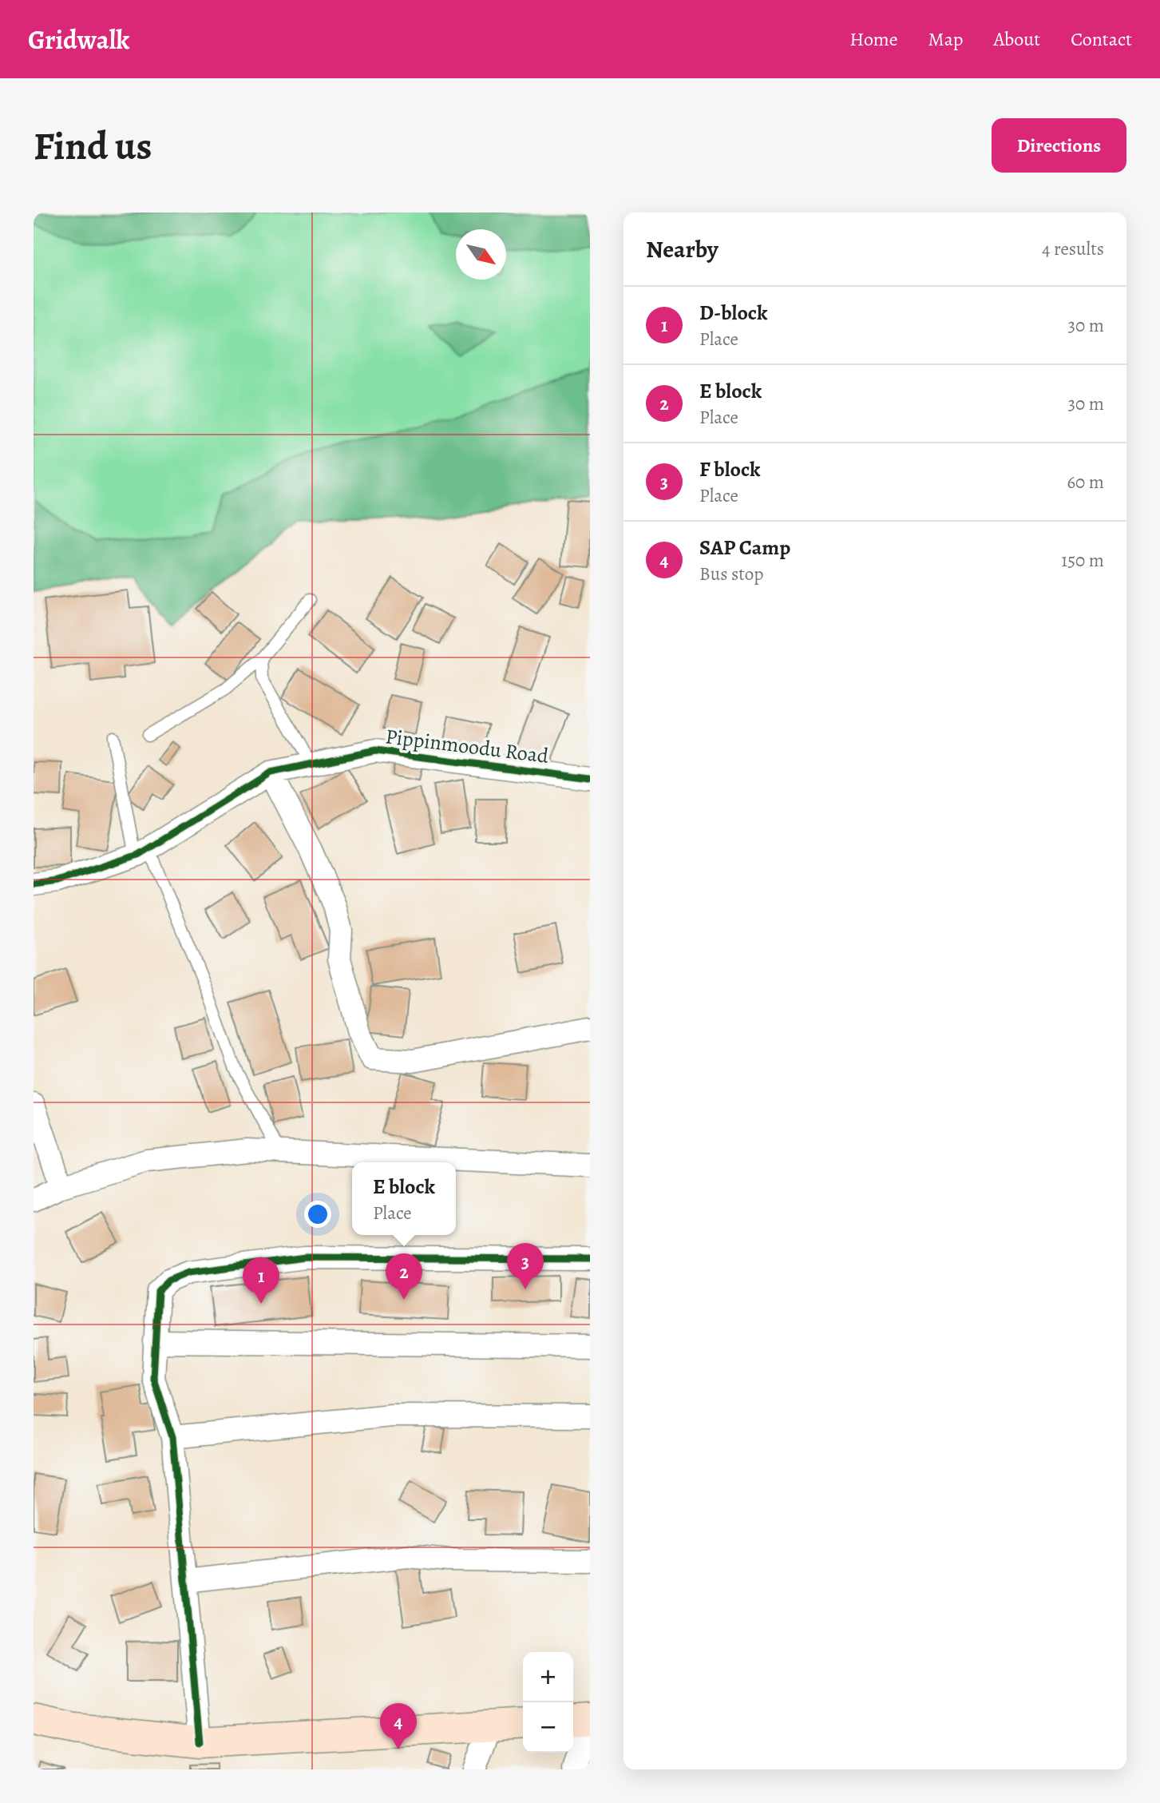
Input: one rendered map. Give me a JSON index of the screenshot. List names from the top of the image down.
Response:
{
  "streets": {
    "street": ["Pippinmoodu Road"]
  },
  "north": "bottom right",
  "page": {
    "header": "Gridwalk",
    "nav": [
      "Home",
      "Map",
      "About",
      "Contact"
    ],
    "buttons": "Directions",
    "title": "Find us",
    "heading": ["Nearby", "4 results"],
    "list": [
      {
        "mark": "1",
        "name": "D-block",
        "note": "Place",
        "value": "30 m"
      },
      {
        "mark": "2",
        "name": "E block",
        "note": "Place",
        "value": "30 m"
      },
      {
        "mark": "3",
        "name": "F block",
        "note": "Place",
        "value": "60 m"
      },
      {
        "mark": "4",
        "name": "SAP Camp",
        "note": "Bus stop",
        "value": "150 m"
      }
    ],
    "popup": ["E block", "Place"],
    "pins": [
      "3",
      "2",
      "1",
      "4"
    ],
    "map_buttons": ["+", "−"]
  }
}
